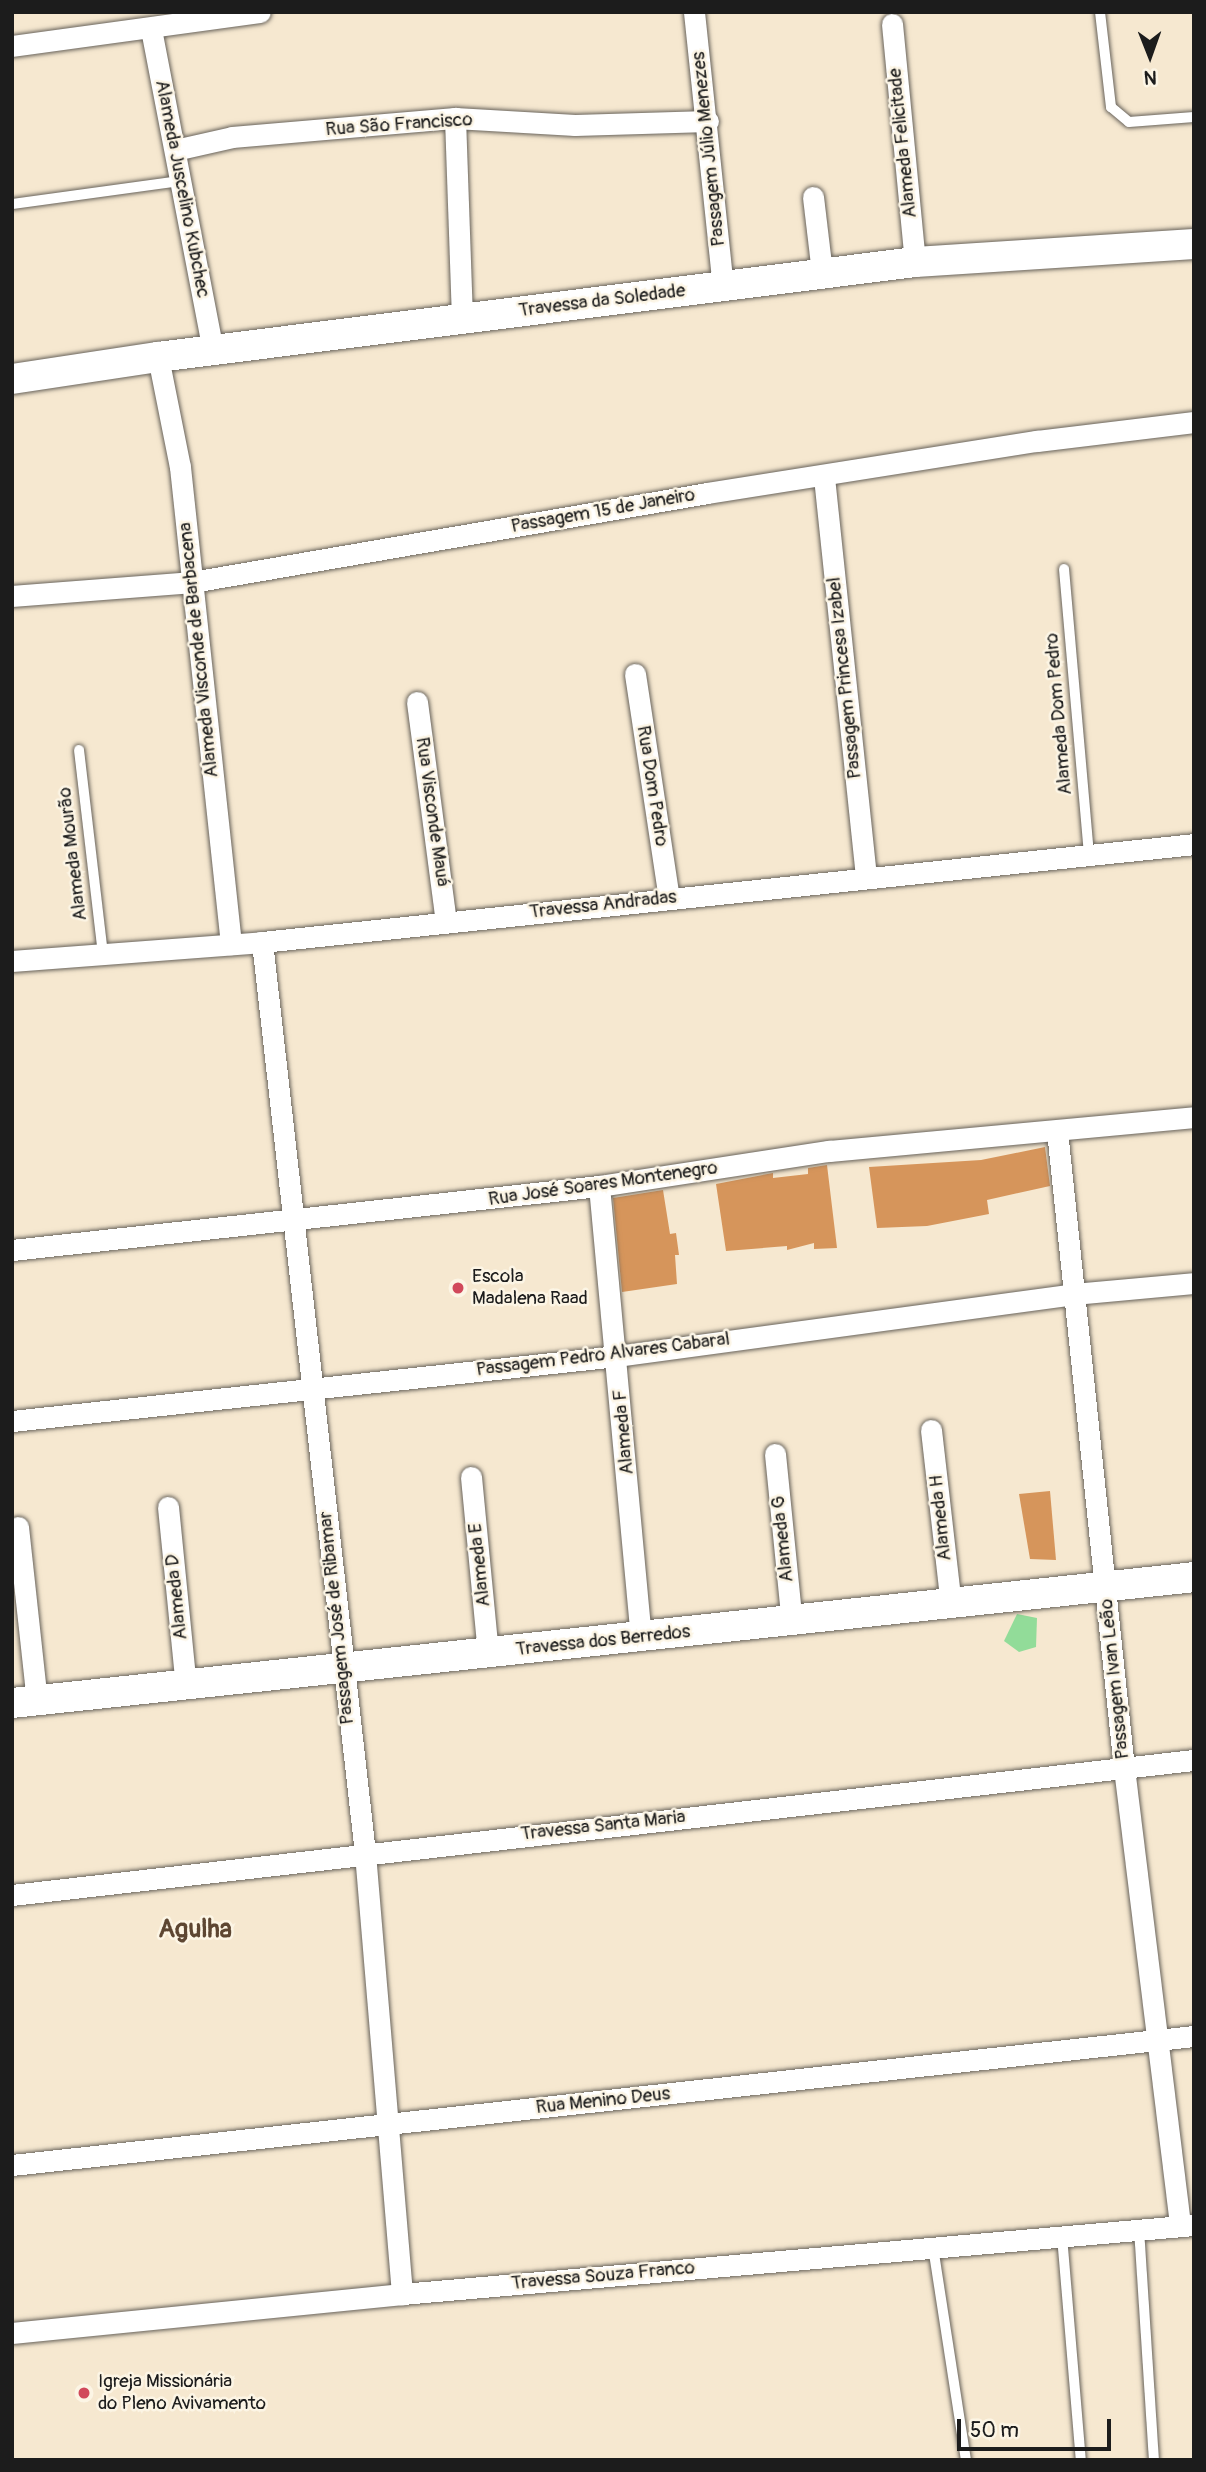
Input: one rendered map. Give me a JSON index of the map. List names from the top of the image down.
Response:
{
  "streets": {
    "main road": ["Travessa da Soledade", "Travessa dos Berredos"],
    "street": [
      "Rua São Francisco",
      "Alameda Felicitade",
      "Passagem Júlio Menezes",
      "Alameda Juscelino Kubchec",
      "Passagem 15 de Janeiro",
      "Alameda Visconde de Barbacena",
      "Passagem Princesa Izabel",
      "Rua Dom Pedro",
      "Rua Visconde Mauá",
      "Travessa Andradas",
      "Rua José Soares Montenegro",
      "Passagem Pedro Alvares Cabaral",
      "Alameda F",
      "Alameda H",
      "Alameda G",
      "Alameda E",
      "Alameda D",
      "Passagem José de Ribamar",
      "Passagem Ivan Leão",
      "Travessa Santa Maria",
      "Rua Menino Deus",
      "Travessa Souza Franco"
    ],
    "lane": ["Alameda Dom Pedro", "Alameda Mourão"]
  },
  "crossings": [
    ["Rua São Francisco", "Passagem Júlio Menezes"],
    ["Rua São Francisco", "Alameda Juscelino Kubchec"],
    ["Alameda Felicitade", "Travessa da Soledade"],
    ["Passagem Júlio Menezes", "Travessa da Soledade"],
    ["Alameda Juscelino Kubchec", "Travessa da Soledade"],
    ["Travessa da Soledade", "Alameda Visconde de Barbacena"],
    ["Passagem 15 de Janeiro", "Alameda Visconde de Barbacena"],
    ["Passagem 15 de Janeiro", "Passagem Princesa Izabel"],
    ["Alameda Visconde de Barbacena", "Travessa Andradas"],
    ["Passagem Princesa Izabel", "Travessa Andradas"],
    ["Alameda Dom Pedro", "Travessa Andradas"],
    ["Rua Dom Pedro", "Travessa Andradas"],
    ["Rua Visconde Mauá", "Travessa Andradas"],
    ["Alameda Mourão", "Travessa Andradas"],
    ["Travessa Andradas", "Passagem José de Ribamar"],
    ["Rua José Soares Montenegro", "Alameda F"],
    ["Rua José Soares Montenegro", "Passagem José de Ribamar"],
    ["Rua José Soares Montenegro", "Passagem Ivan Leão"],
    ["Passagem Pedro Alvares Cabaral", "Alameda F"],
    ["Passagem Pedro Alvares Cabaral", "Passagem José de Ribamar"],
    ["Passagem Pedro Alvares Cabaral", "Passagem Ivan Leão"],
    ["Alameda F", "Travessa dos Berredos"],
    ["Alameda H", "Travessa dos Berredos"],
    ["Alameda G", "Travessa dos Berredos"],
    ["Alameda E", "Travessa dos Berredos"],
    ["Alameda D", "Travessa dos Berredos"],
    ["Passagem José de Ribamar", "Travessa dos Berredos"],
    ["Passagem José de Ribamar", "Travessa Santa Maria"],
    ["Passagem José de Ribamar", "Rua Menino Deus"],
    ["Passagem José de Ribamar", "Travessa Souza Franco"],
    ["Travessa dos Berredos", "Passagem Ivan Leão"],
    ["Passagem Ivan Leão", "Travessa Santa Maria"],
    ["Passagem Ivan Leão", "Rua Menino Deus"],
    ["Passagem Ivan Leão", "Travessa Souza Franco"]
  ],
  "districts": ["Agulha"],
  "places": ["Escola Madalena Raad", "Igreja Missionária do Pleno Avivamento"],
  "scale_bar": "50 m",
  "north": "bottom"
}
